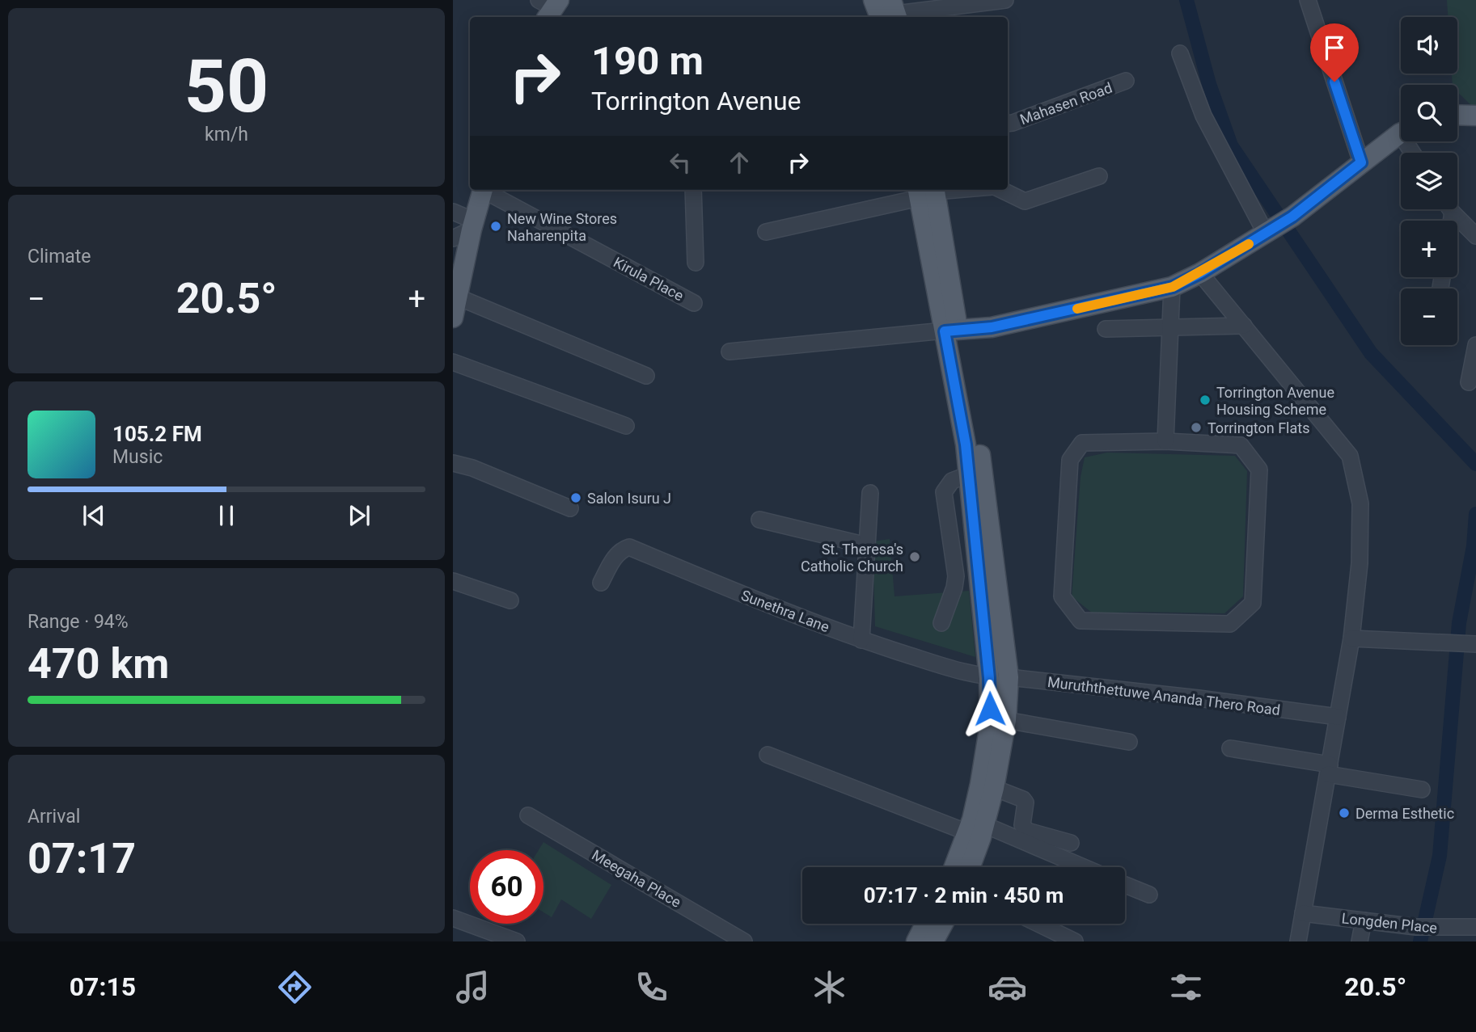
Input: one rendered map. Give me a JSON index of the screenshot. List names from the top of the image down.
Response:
{
  "streets": {
    "street": [
      "Mahasen Road",
      "Kirula Place",
      "Sunethra Lane",
      "Muruththettuwe Ananda Thero Road",
      "Meegaha Place",
      "Longden Place"
    ]
  },
  "crossings": [
    ["Sunethra Lane", "Muruththettuwe Ananda Thero Road"]
  ],
  "places": [
    "New Wine Stores Naharenpita",
    "Torrington Avenue Housing Scheme",
    "Torrington Flats",
    "Salon Isuru J",
    "St. Theresa's Catholic Church",
    "Derma Esthetic"
  ],
  "page": {
    "tile": [
      ["50", "km/h"],
      "Climate",
      ["Range · 94%", "470 km"],
      ["Arrival", "07:17"]
    ],
    "map_buttons": ["+", "−"],
    "turn": ["190 m", "Torrington Avenue"],
    "heat": ["−", "20.5°", "+"],
    "song": ["105.2 FM", "Music"],
    "limit": "60",
    "trip": "07:17 · 2 min · 450 m",
    "tabs": ["07:15", "20.5°"]
  }
}
